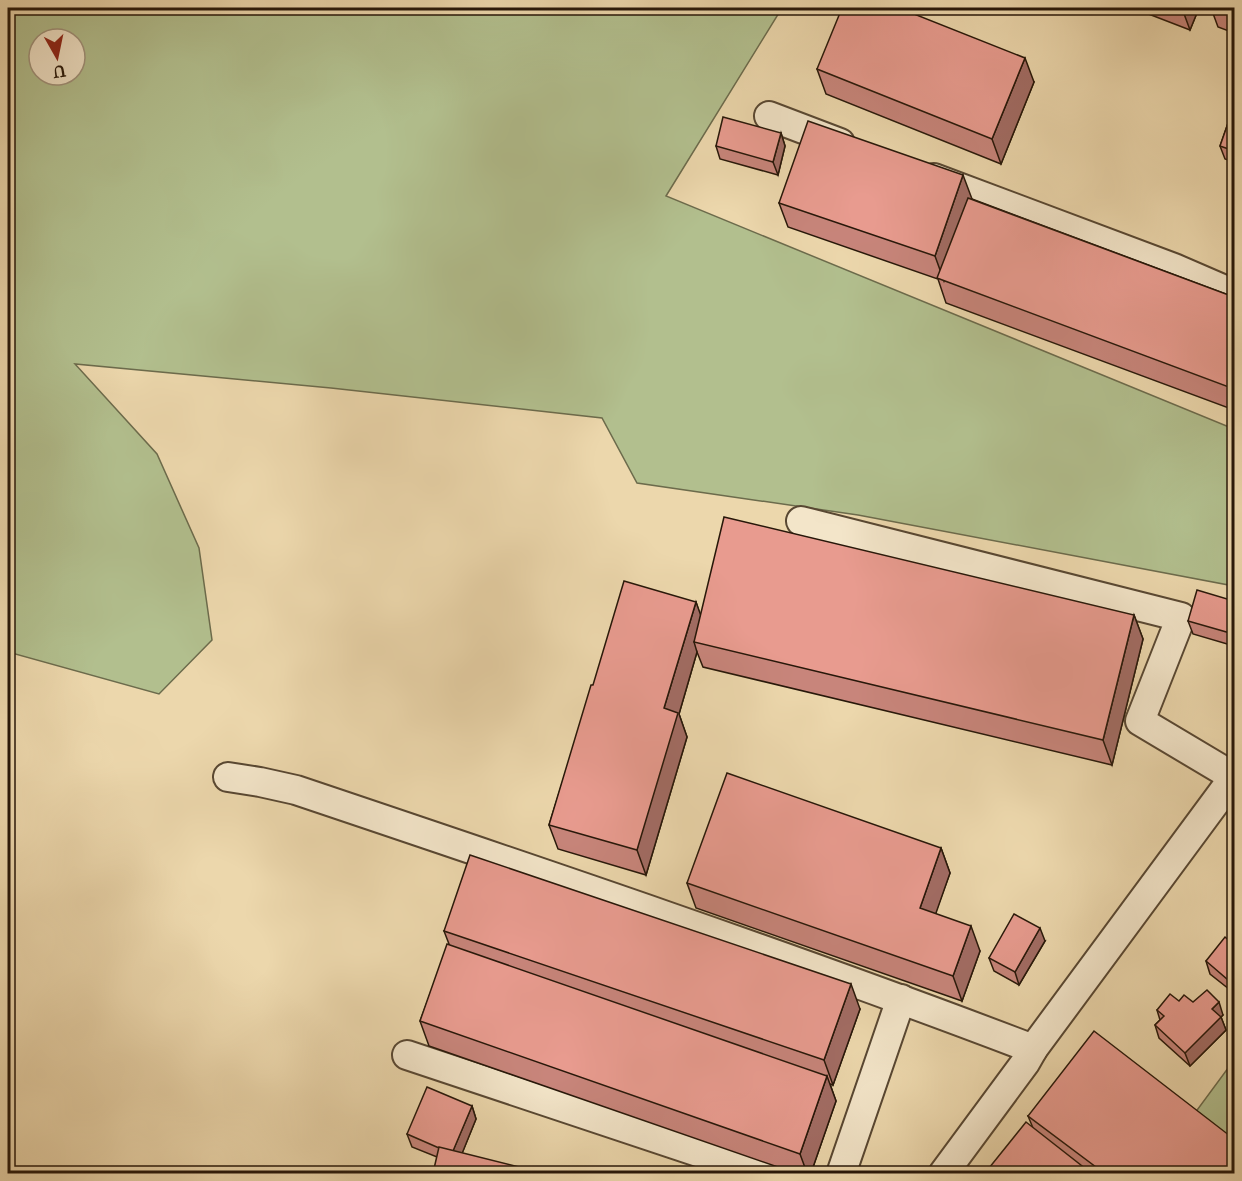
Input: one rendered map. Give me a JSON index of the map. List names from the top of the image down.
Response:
{
  "north": "bottom"
}
